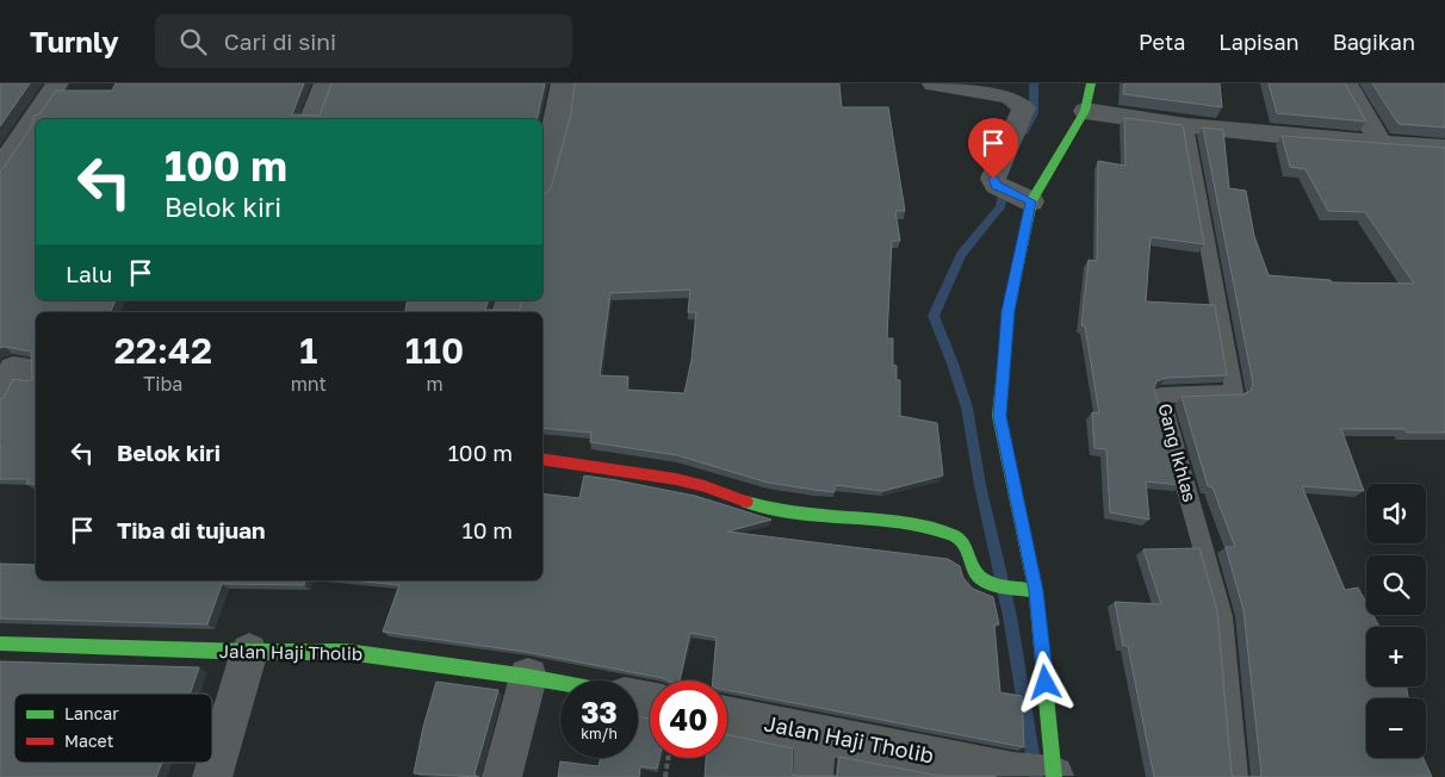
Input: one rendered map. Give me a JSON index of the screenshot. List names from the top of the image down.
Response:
{
  "streets": {
    "street": ["Jalan Haji Tholib"],
    "lane": ["Gang Ikhlas"]
  },
  "legend": ["Lancar", "Macet"],
  "page": {
    "header": "Turnly",
    "search": "Cari di sini",
    "nav": ["Peta", "Lapisan", "Bagikan"],
    "turn": ["100 m", "Belok kiri"],
    "then": "Lalu",
    "eta": [
      "22:42",
      "Tiba",
      "1",
      "mnt",
      "110",
      "m"
    ],
    "list": [
      {
        "name": "Belok kiri",
        "value": "100 m"
      },
      {
        "name": "Tiba di tujuan",
        "value": "10 m"
      }
    ],
    "map_buttons": ["+", "−"],
    "speed": "33 km/h",
    "limit": "40"
  }
}
